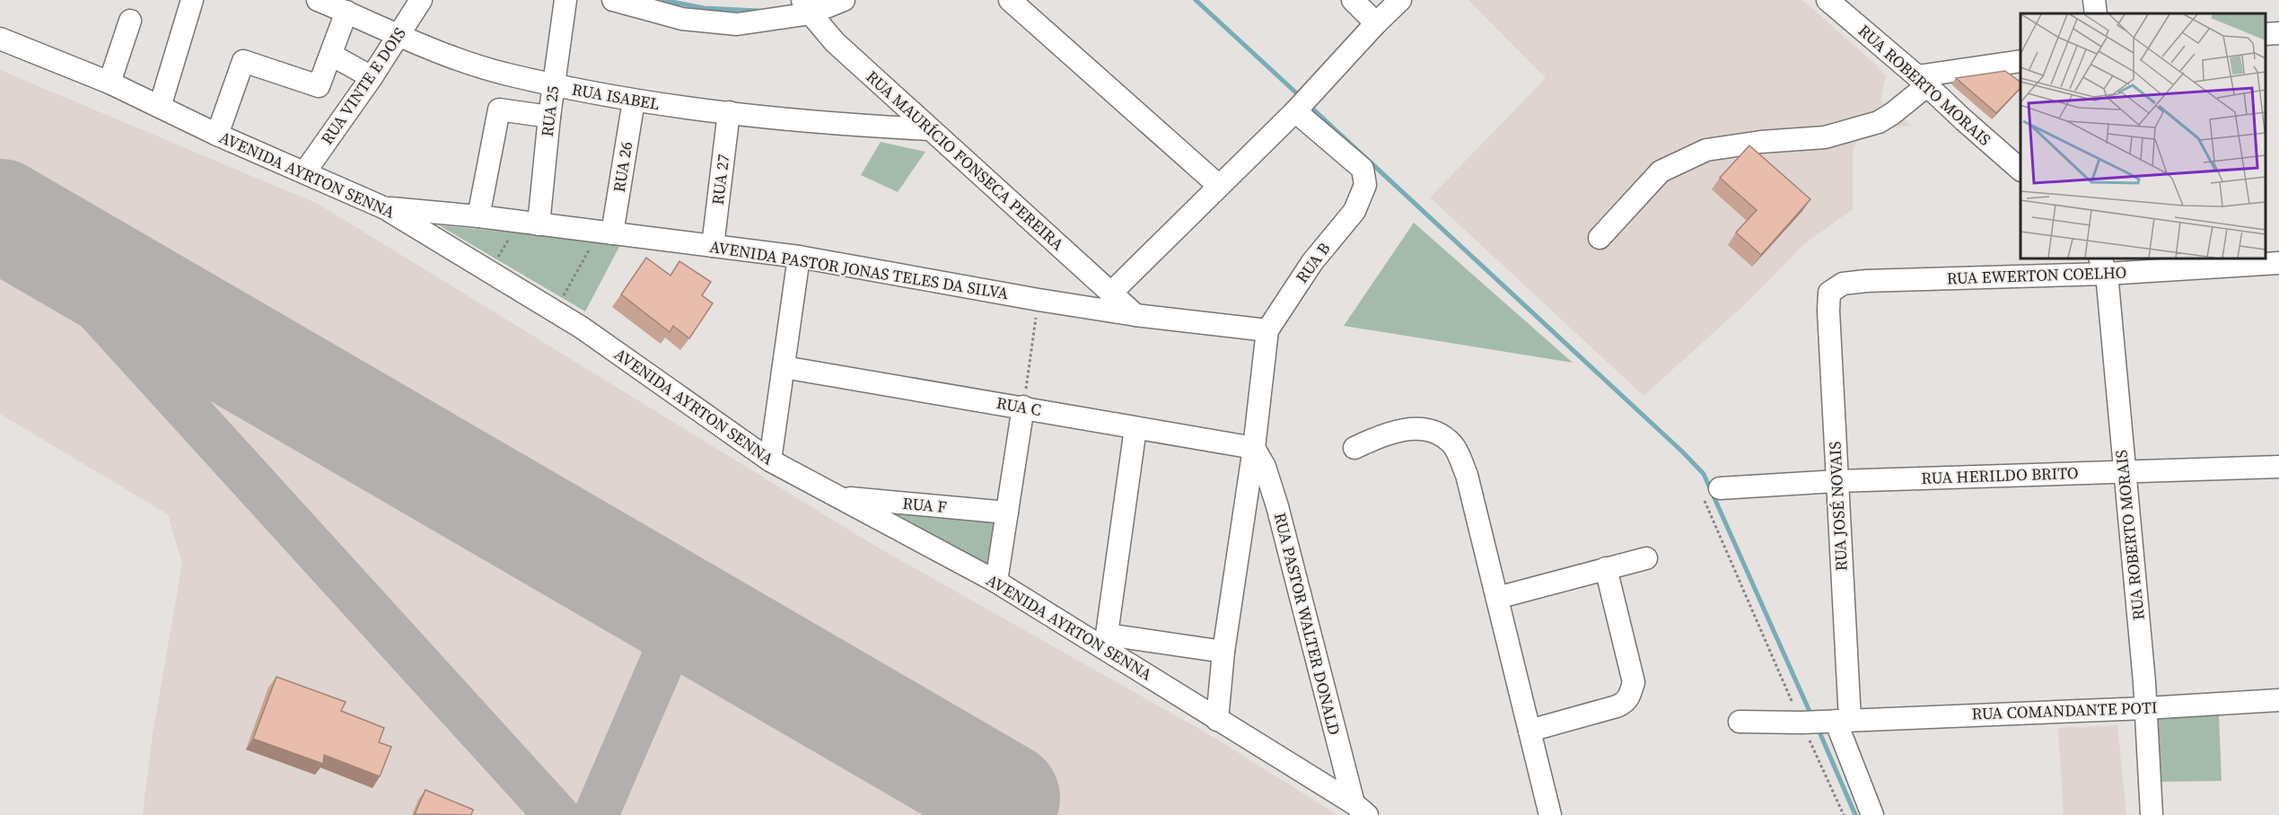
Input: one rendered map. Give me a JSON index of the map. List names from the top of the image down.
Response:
{
  "streets": {
    "street": [
      "RUA ROBERTO MORAIS",
      "RUA VINTE E DOIS",
      "RUA ISABEL",
      "RUA 25",
      "RUA MAURÍCIO FONSECA PEREIRA",
      "RUA 26",
      "AVENIDA AYRTON SENNA",
      "RUA 27",
      "RUA B",
      "AVENIDA PASTOR JONAS TELES DA SILVA",
      "RUA EWERTON COELHO",
      "RUA C",
      "RUA HERILDO BRITO",
      "RUA F",
      "RUA JOSÉ NOVAIS",
      "RUA PASTOR WALTER DONALD",
      "RUA COMANDANTE POTI"
    ]
  },
  "crossings": [
    ["RUA ROBERTO MORAIS", "RUA EWERTON COELHO"],
    ["RUA ROBERTO MORAIS", "RUA HERILDO BRITO"],
    ["RUA ROBERTO MORAIS", "RUA COMANDANTE POTI"],
    ["RUA VINTE E DOIS", "RUA ISABEL"],
    ["RUA VINTE E DOIS", "AVENIDA AYRTON SENNA"],
    ["RUA ISABEL", "RUA 25"],
    ["RUA ISABEL", "RUA MAURÍCIO FONSECA PEREIRA"],
    ["RUA ISABEL", "RUA 26"],
    ["RUA ISABEL", "RUA 27"],
    ["RUA 25", "AVENIDA PASTOR JONAS TELES DA SILVA"],
    ["RUA MAURÍCIO FONSECA PEREIRA", "AVENIDA PASTOR JONAS TELES DA SILVA"],
    ["RUA 26", "AVENIDA PASTOR JONAS TELES DA SILVA"],
    ["AVENIDA AYRTON SENNA", "RUA B"],
    ["AVENIDA AYRTON SENNA", "AVENIDA PASTOR JONAS TELES DA SILVA"],
    ["AVENIDA AYRTON SENNA", "RUA F"],
    ["AVENIDA AYRTON SENNA", "RUA PASTOR WALTER DONALD"],
    ["RUA 27", "AVENIDA PASTOR JONAS TELES DA SILVA"],
    ["RUA B", "AVENIDA PASTOR JONAS TELES DA SILVA"],
    ["RUA B", "RUA C"],
    ["RUA B", "RUA PASTOR WALTER DONALD"],
    ["RUA EWERTON COELHO", "RUA JOSÉ NOVAIS"],
    ["RUA C", "RUA PASTOR WALTER DONALD"],
    ["RUA HERILDO BRITO", "RUA JOSÉ NOVAIS"],
    ["RUA JOSÉ NOVAIS", "RUA COMANDANTE POTI"]
  ]
}
